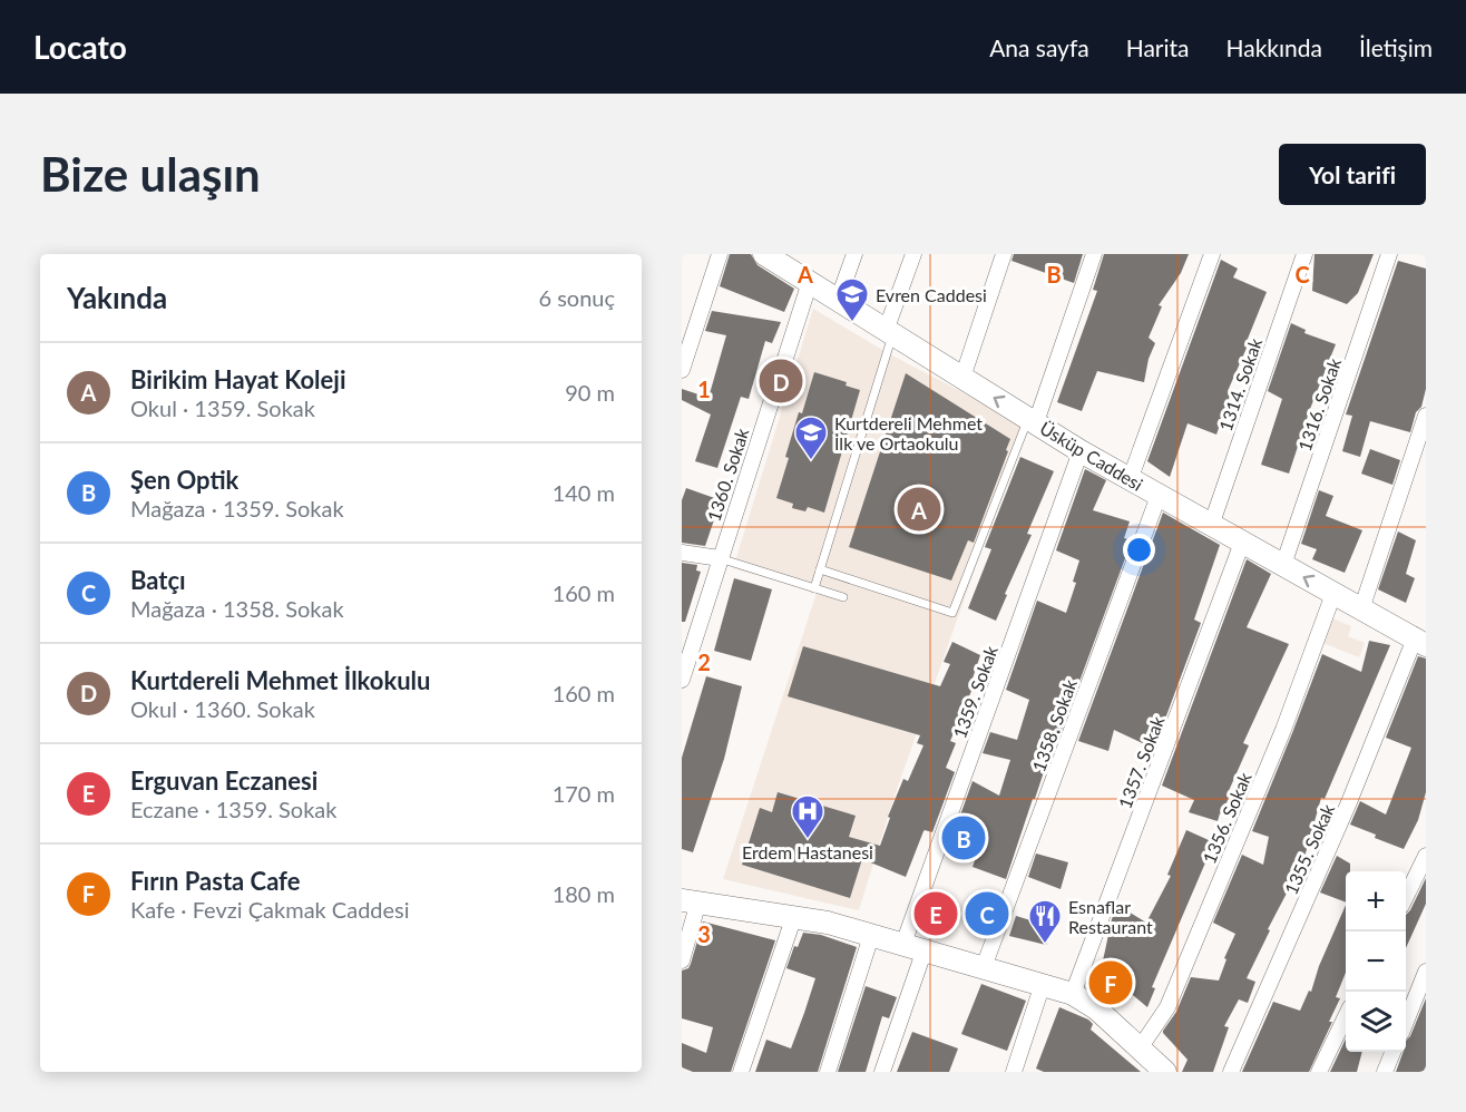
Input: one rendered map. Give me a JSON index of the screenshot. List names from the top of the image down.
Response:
{
  "streets": {
    "street": [
      "1314. Sokak",
      "1316. Sokak",
      "Üsküp Caddesi",
      "1360. Sokak",
      "1359. Sokak",
      "1358. Sokak",
      "1357. Sokak",
      "1356. Sokak",
      "1355. Sokak"
    ]
  },
  "crossings": [
    ["1314. Sokak", "Üsküp Caddesi"],
    ["1316. Sokak", "Üsküp Caddesi"],
    ["Üsküp Caddesi", "1360. Sokak"],
    ["Üsküp Caddesi", "1359. Sokak"],
    ["Üsküp Caddesi", "1358. Sokak"],
    ["Üsküp Caddesi", "1357. Sokak"],
    ["Üsküp Caddesi", "1356. Sokak"],
    ["Üsküp Caddesi", "1355. Sokak"]
  ],
  "places": {
    "school or university": ["Evren Caddesi", "Kurtdereli Mehmet İlk ve Ortaokulu"],
    "hospital": ["Erdem Hastanesi"],
    "restaurant": ["Esnaflar Restaurant"]
  },
  "page": {
    "header": "Locato",
    "nav": [
      "Ana sayfa",
      "Harita",
      "Hakkında",
      "İletişim"
    ],
    "buttons": "Yol tarifi",
    "title": "Bize ulaşın",
    "heading": ["Yakında", "6 sonuç"],
    "list": [
      {
        "mark": "A",
        "name": "Birikim Hayat Koleji",
        "note": "Okul · 1359. Sokak",
        "value": "90 m"
      },
      {
        "mark": "B",
        "name": "Şen Optik",
        "note": "Mağaza · 1359. Sokak",
        "value": "140 m"
      },
      {
        "mark": "C",
        "name": "Batçı",
        "note": "Mağaza · 1358. Sokak",
        "value": "160 m"
      },
      {
        "mark": "D",
        "name": "Kurtdereli Mehmet İlkokulu",
        "note": "Okul · 1360. Sokak",
        "value": "160 m"
      },
      {
        "mark": "E",
        "name": "Erguvan Eczanesi",
        "note": "Eczane · 1359. Sokak",
        "value": "170 m"
      },
      {
        "mark": "F",
        "name": "Fırın Pasta Cafe",
        "note": "Kafe · Fevzi Çakmak Caddesi",
        "value": "180 m"
      }
    ],
    "pins": [
      "D",
      "A",
      "B",
      "C",
      "E",
      "F"
    ],
    "map_buttons": ["+", "−"]
  },
  "grid": {
    "columns": ["A", "B", "C"],
    "rows": ["1", "2", "3"]
  }
}
